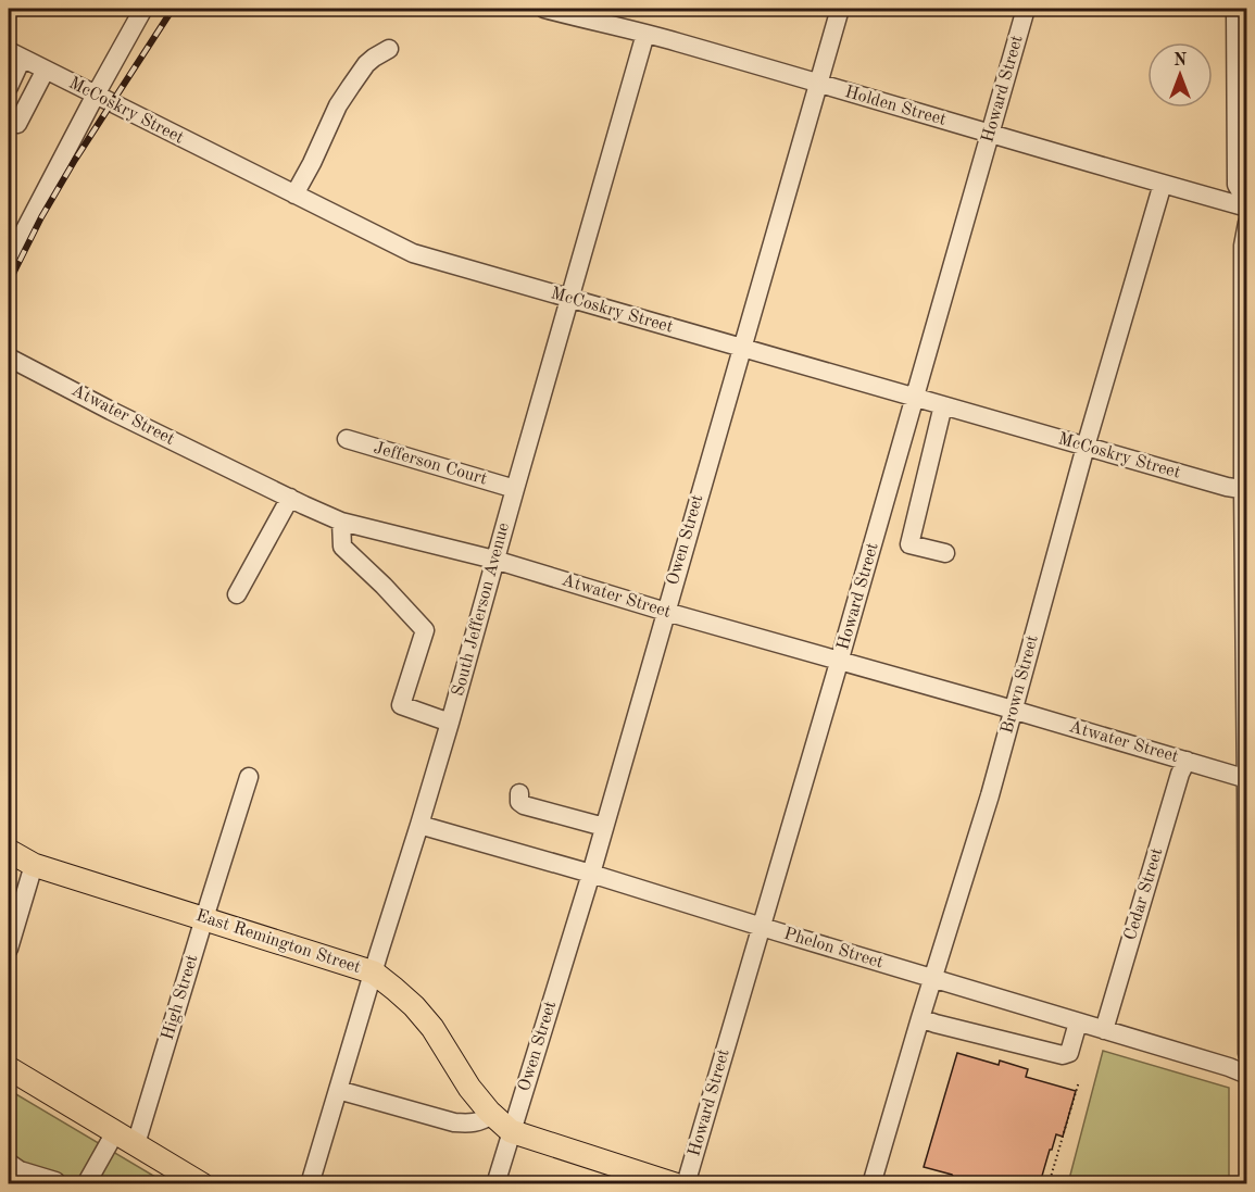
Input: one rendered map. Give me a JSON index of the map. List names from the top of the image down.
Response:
{
  "streets": {
    "main road": ["East Remington Street"],
    "street": [
      "Howard Street",
      "Holden Street",
      "McCoskry Street",
      "Atwater Street",
      "Jefferson Court",
      "Owen Street",
      "South Jefferson Avenue",
      "Brown Street",
      "Cedar Street",
      "Phelon Street",
      "High Street"
    ]
  },
  "crossings": [
    ["Howard Street", "Holden Street"],
    ["Howard Street", "McCoskry Street"],
    ["Howard Street", "Atwater Street"],
    ["Howard Street", "Phelon Street"],
    ["Holden Street", "Owen Street"],
    ["Holden Street", "South Jefferson Avenue"],
    ["Holden Street", "Brown Street"],
    ["McCoskry Street", "Owen Street"],
    ["McCoskry Street", "South Jefferson Avenue"],
    ["McCoskry Street", "Brown Street"],
    ["Atwater Street", "Owen Street"],
    ["Atwater Street", "South Jefferson Avenue"],
    ["Atwater Street", "Brown Street"],
    ["Atwater Street", "Cedar Street"],
    ["Jefferson Court", "South Jefferson Avenue"],
    ["Owen Street", "East Remington Street"],
    ["Owen Street", "Phelon Street"],
    ["South Jefferson Avenue", "East Remington Street"],
    ["South Jefferson Avenue", "Phelon Street"],
    ["Brown Street", "Phelon Street"],
    ["Cedar Street", "Phelon Street"],
    ["East Remington Street", "High Street"]
  ],
  "north": "top"
}
